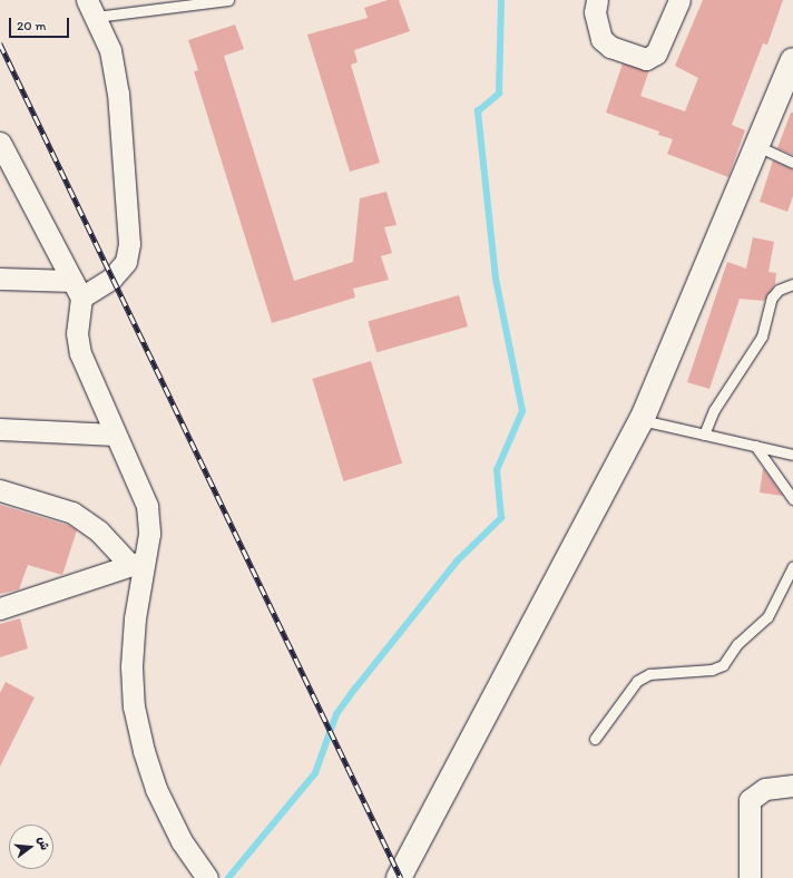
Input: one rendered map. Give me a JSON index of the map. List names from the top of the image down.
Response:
{
  "scale_bar": "20 m",
  "north": "right"
}
